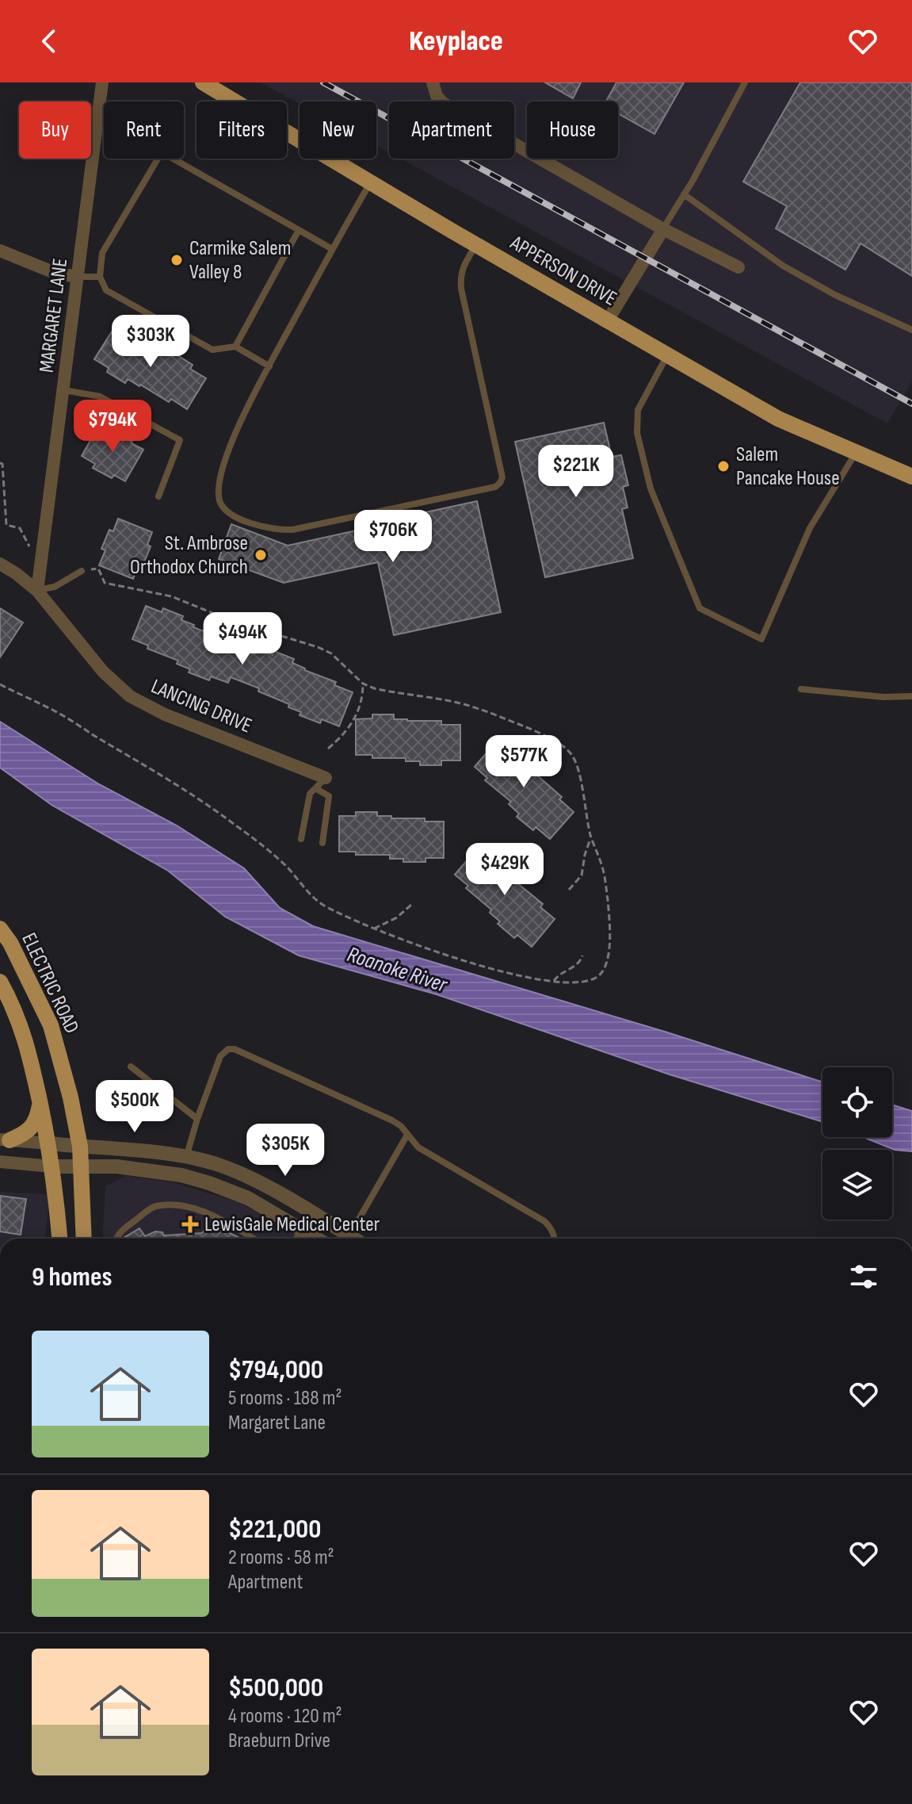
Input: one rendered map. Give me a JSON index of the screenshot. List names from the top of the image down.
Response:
{
  "streets": {
    "main road": ["APPERSON DRIVE", "ELECTRIC ROAD"],
    "street": ["MARGARET LANE", "LANCING DRIVE"]
  },
  "crossings": [
    ["MARGARET LANE", "LANCING DRIVE"]
  ],
  "water": ["Roanoke River"],
  "places": {
    "other": ["Carmike Salem Valley 8", "Salem Pancake House", "St. Ambrose Orthodox Church"],
    "health": ["LewisGale Medical Center"]
  },
  "page": {
    "header": "Keyplace",
    "chip": [
      "Buy",
      "Rent",
      "Filters",
      "New",
      "Apartment",
      "House"
    ],
    "price": [
      "$303K",
      "$794K",
      "$221K",
      "$706K",
      "$494K",
      "$577K",
      "$429K",
      "$500K",
      "$305K"
    ],
    "heading": "9 homes",
    "list": [
      {
        "name": "$794,000",
        "note": "5 rooms · 188 m² · Margaret Lane"
      },
      {
        "name": "$221,000",
        "note": "2 rooms · 58 m² · Apartment"
      },
      {
        "name": "$500,000",
        "note": "4 rooms · 120 m² · Braeburn Drive"
      }
    ]
  }
}
